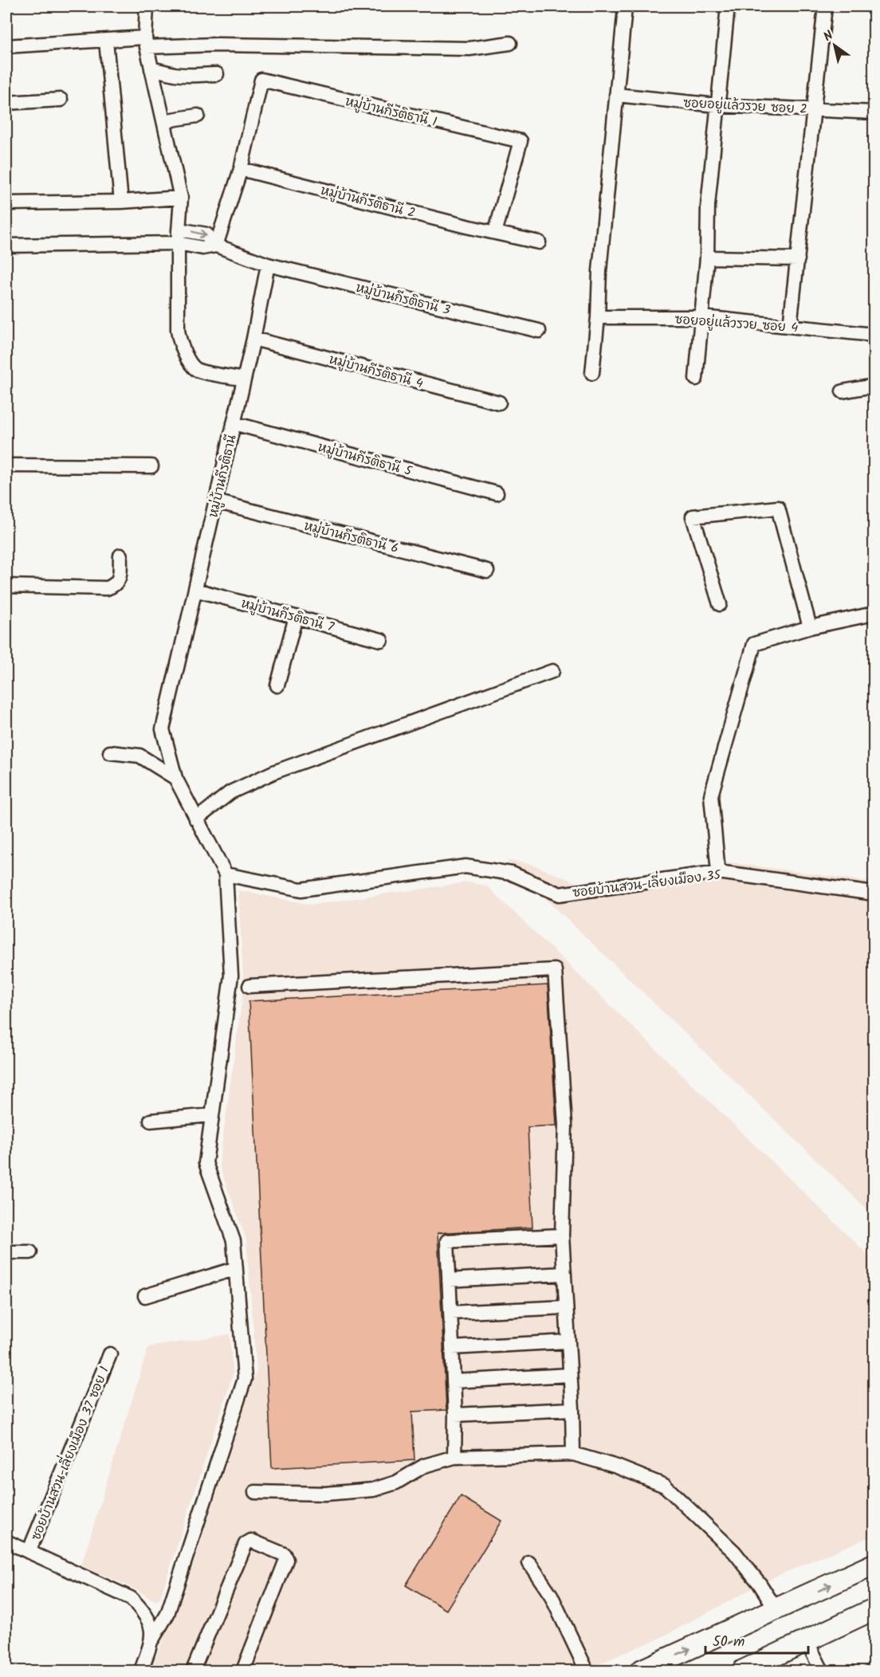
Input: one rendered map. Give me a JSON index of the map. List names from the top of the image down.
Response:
{
  "streets": {
    "street": [
      "ซอยอยู่แล้วรวย ซอย 2",
      "หมู่บ้านกีรติธานี 1",
      "หมู่บ้านกีรติธานี 2",
      "หมู่บ้านกีรติธานี 3",
      "ซอยอยู่แล้วรวย ซอย 4",
      "หมู่บ้านกีรติธานี 4",
      "หมู่บ้านกีรติธานี 5",
      "หมู่บ้านกีรติธานี",
      "หมู่บ้านกีรติธานี 6",
      "หมู่บ้านกีรติธานี 7",
      "ซอยบ้านสวน-เลี่ยงเมือง 35",
      "ซอยบ้านสวน-เลี่ยงเมือง 37 ซอย 1"
    ]
  },
  "crossings": [
    ["หมู่บ้านกีรติธานี 1", "หมู่บ้านกีรติธานี 2"],
    ["หมู่บ้านกีรติธานี 3", "หมู่บ้านกีรติธานี"],
    ["หมู่บ้านกีรติธานี 4", "หมู่บ้านกีรติธานี"],
    ["หมู่บ้านกีรติธานี 5", "หมู่บ้านกีรติธานี"],
    ["หมู่บ้านกีรติธานี", "หมู่บ้านกีรติธานี 6"],
    ["หมู่บ้านกีรติธานี", "หมู่บ้านกีรติธานี 7"],
    ["หมู่บ้านกีรติธานี", "ซอยบ้านสวน-เลี่ยงเมือง 35"]
  ],
  "scale_bar": "50 m",
  "north": "top left"
}
